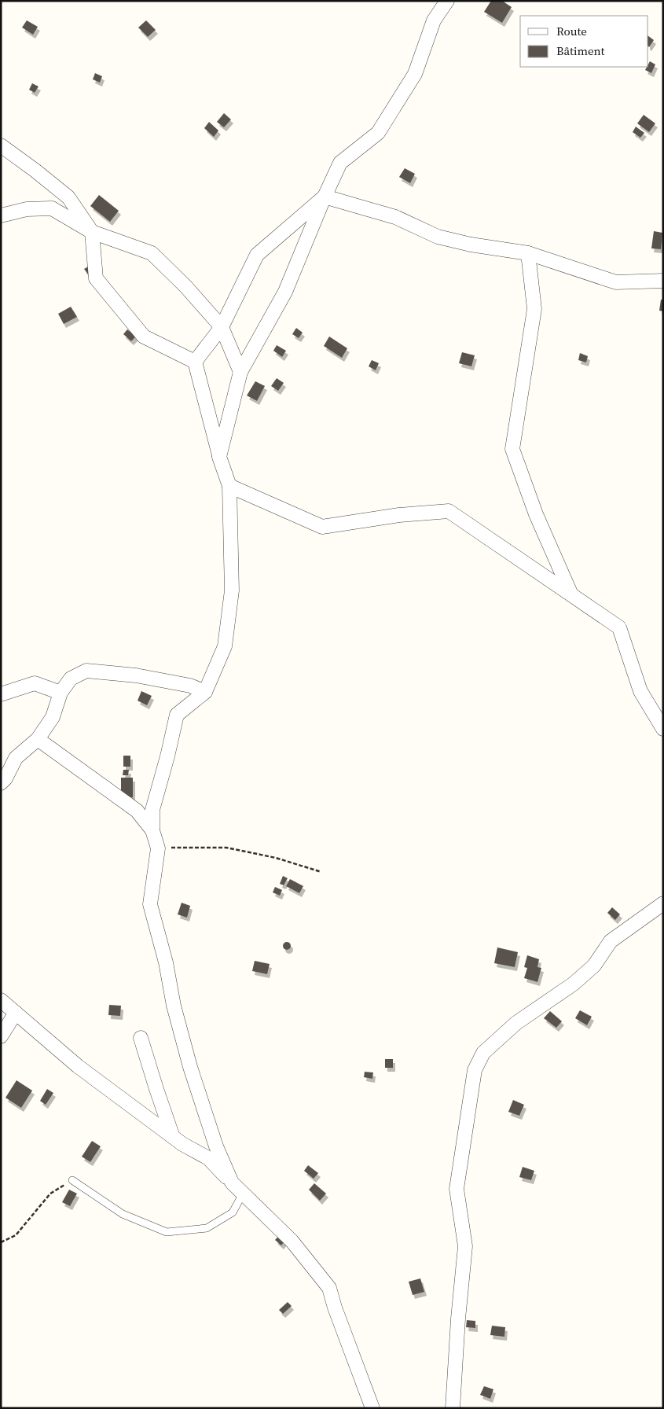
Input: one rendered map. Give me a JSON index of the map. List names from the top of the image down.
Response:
{
  "legend": ["Route", "Bâtiment"]
}
